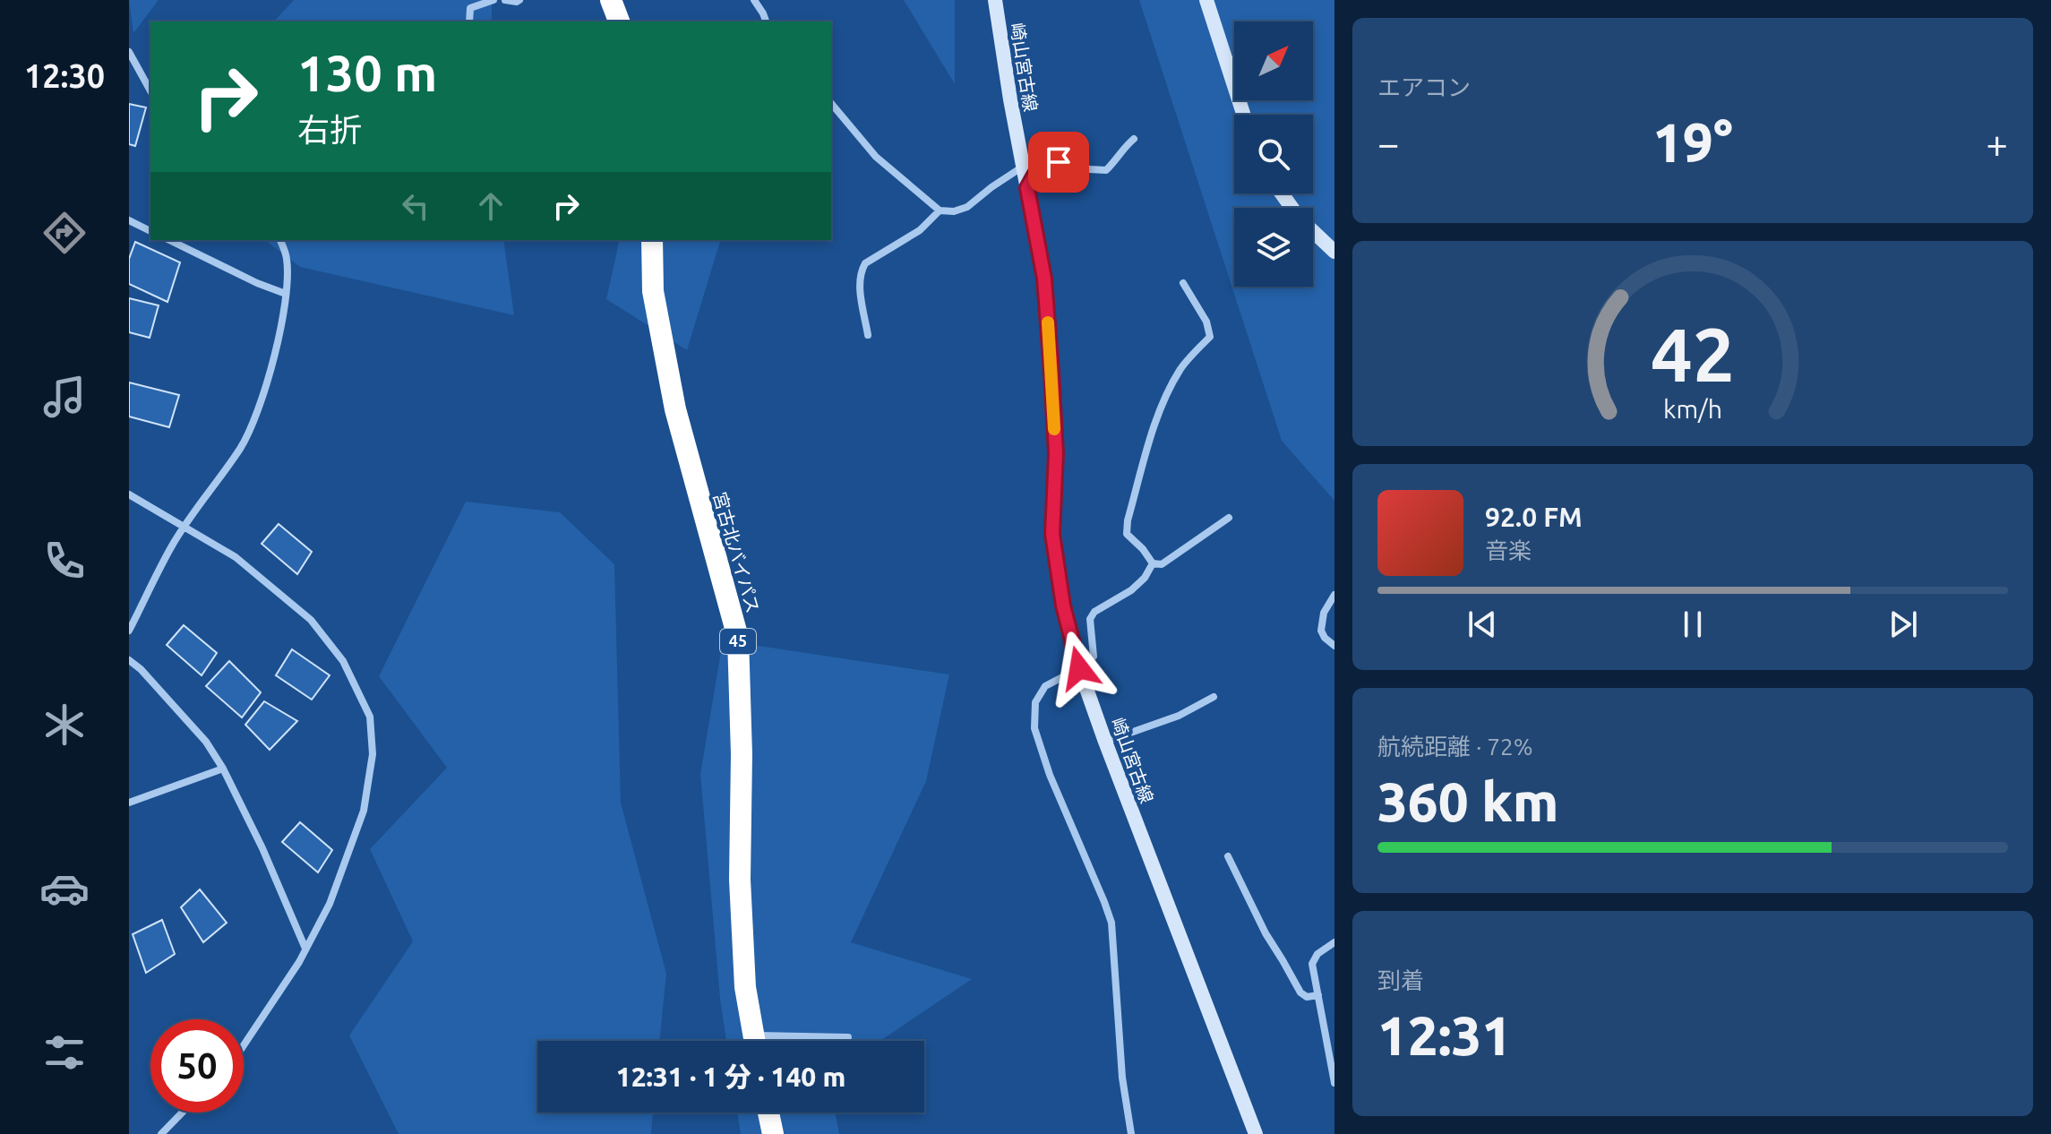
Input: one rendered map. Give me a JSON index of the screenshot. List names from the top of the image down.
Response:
{
  "streets": {
    "highway": ["宮古北バイパス", "45"],
    "main road": ["崎山宮古線"]
  },
  "north": "top right",
  "page": {
    "tabs": "12:30",
    "tile": [
      "エアコン",
      ["航続距離 · 72%", "360 km"],
      ["到着", "12:31"]
    ],
    "turn": ["130 m", "右折"],
    "heat": ["−", "19°", "+"],
    "song": ["92.0 FM", "音楽"],
    "limit": "50",
    "trip": "12:31 · 1 分 · 140 m",
    "gauge": ["42", "km/h"]
  }
}
